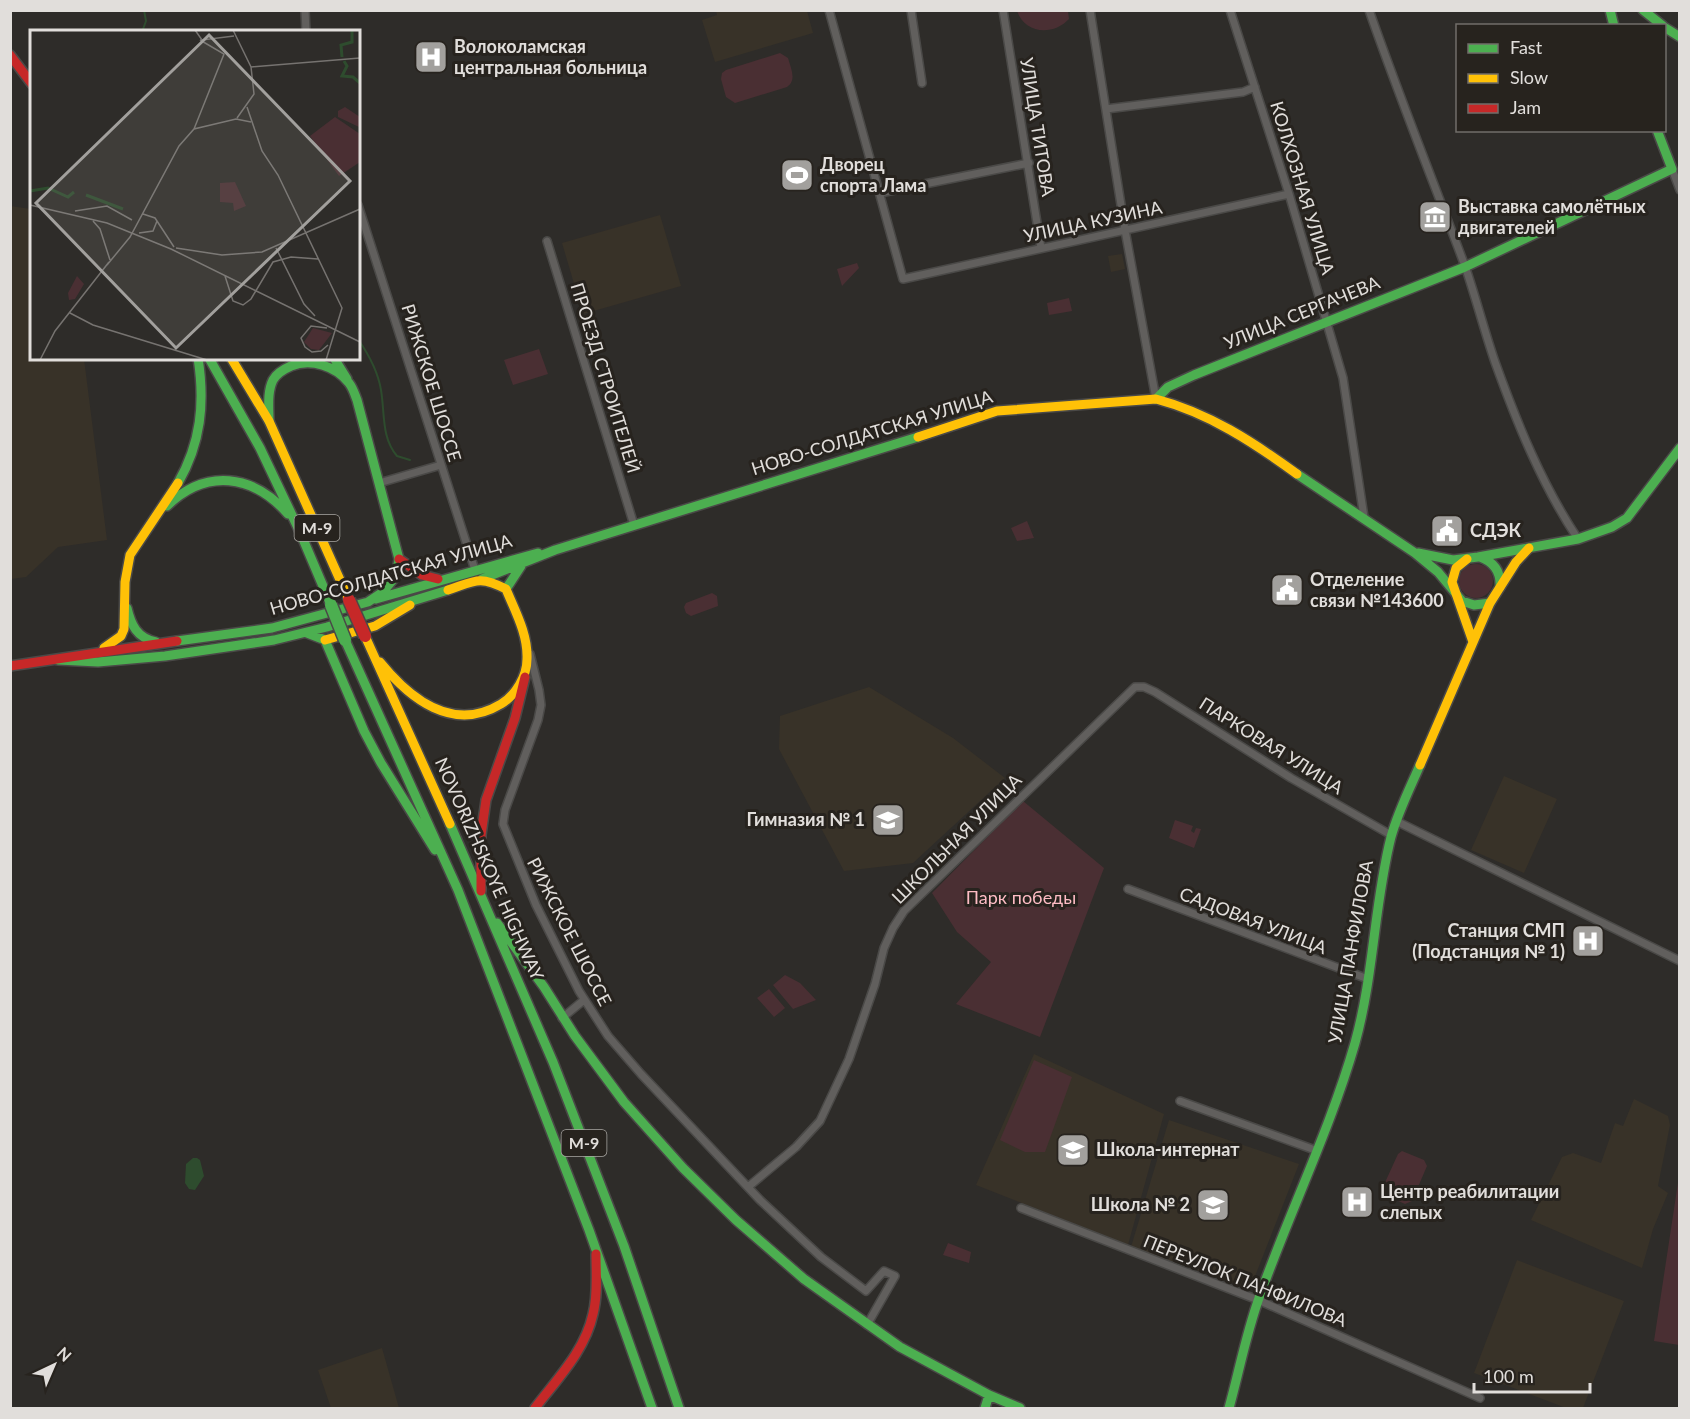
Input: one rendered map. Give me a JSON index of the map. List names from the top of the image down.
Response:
{
  "streets": {
    "main road": [
      "УЛИЦА СЕРГАЧЕВА",
      "НОВО-СОЛДАТСКАЯ УЛИЦА",
      "М-9",
      "NOVORIZHSKOYE HIGHWAY",
      "УЛИЦА ПАНФИЛОВА"
    ],
    "street": [
      "УЛИЦА ТИТОВА",
      "КОЛХОЗНАЯ УЛИЦА",
      "УЛИЦА КУЗИНА",
      "ПРОЕЗД СТРОИТЕЛЕЙ",
      "РИЖСКОЕ ШОССЕ",
      "ПАРКОВАЯ УЛИЦА",
      "ШКОЛЬНАЯ УЛИЦА",
      "САДОВАЯ УЛИЦА",
      "ПЕРЕУЛОК ПАНФИЛОВА"
    ]
  },
  "crossings": [
    ["УЛИЦА ТИТОВА", "УЛИЦА КУЗИНА"],
    ["КОЛХОЗНАЯ УЛИЦА", "УЛИЦА КУЗИНА"],
    ["КОЛХОЗНАЯ УЛИЦА", "УЛИЦА СЕРГАЧЕВА"],
    ["КОЛХОЗНАЯ УЛИЦА", "НОВО-СОЛДАТСКАЯ УЛИЦА"],
    ["УЛИЦА СЕРГАЧЕВА", "НОВО-СОЛДАТСКАЯ УЛИЦА"],
    ["ПРОЕЗД СТРОИТЕЛЕЙ", "НОВО-СОЛДАТСКАЯ УЛИЦА"],
    ["РИЖСКОЕ ШОССЕ", "НОВО-СОЛДАТСКАЯ УЛИЦА"],
    ["РИЖСКОЕ ШОССЕ", "М-9"],
    ["РИЖСКОЕ ШОССЕ", "ШКОЛЬНАЯ УЛИЦА"],
    ["НОВО-СОЛДАТСКАЯ УЛИЦА", "УЛИЦА ПАНФИЛОВА"],
    ["М-9", "NOVORIZHSKOYE HIGHWAY"],
    ["ПАРКОВАЯ УЛИЦА", "ШКОЛЬНАЯ УЛИЦА"],
    ["ПАРКОВАЯ УЛИЦА", "УЛИЦА ПАНФИЛОВА"],
    ["САДОВАЯ УЛИЦА", "УЛИЦА ПАНФИЛОВА"],
    ["УЛИЦА ПАНФИЛОВА", "ПЕРЕУЛОК ПАНФИЛОВА"]
  ],
  "parks": ["Парк победы"],
  "places": {
    "hospital": ["Волоколамская центральная больница", "Станция СМП (Подстанция № 1)", "Центр реабилитации слепых"],
    "sports": ["Дворец спорта Лама"],
    "museum": ["Выставка самолётных двигателей"],
    "public building": ["СДЭК", "Отделение связи №143600"],
    "school or university": ["Гимназия № 1", "Школа-интернат", "Школа № 2"]
  },
  "legend": ["Fast", "Slow", "Jam"],
  "scale_bar": "100 m",
  "north": "top right"
}
